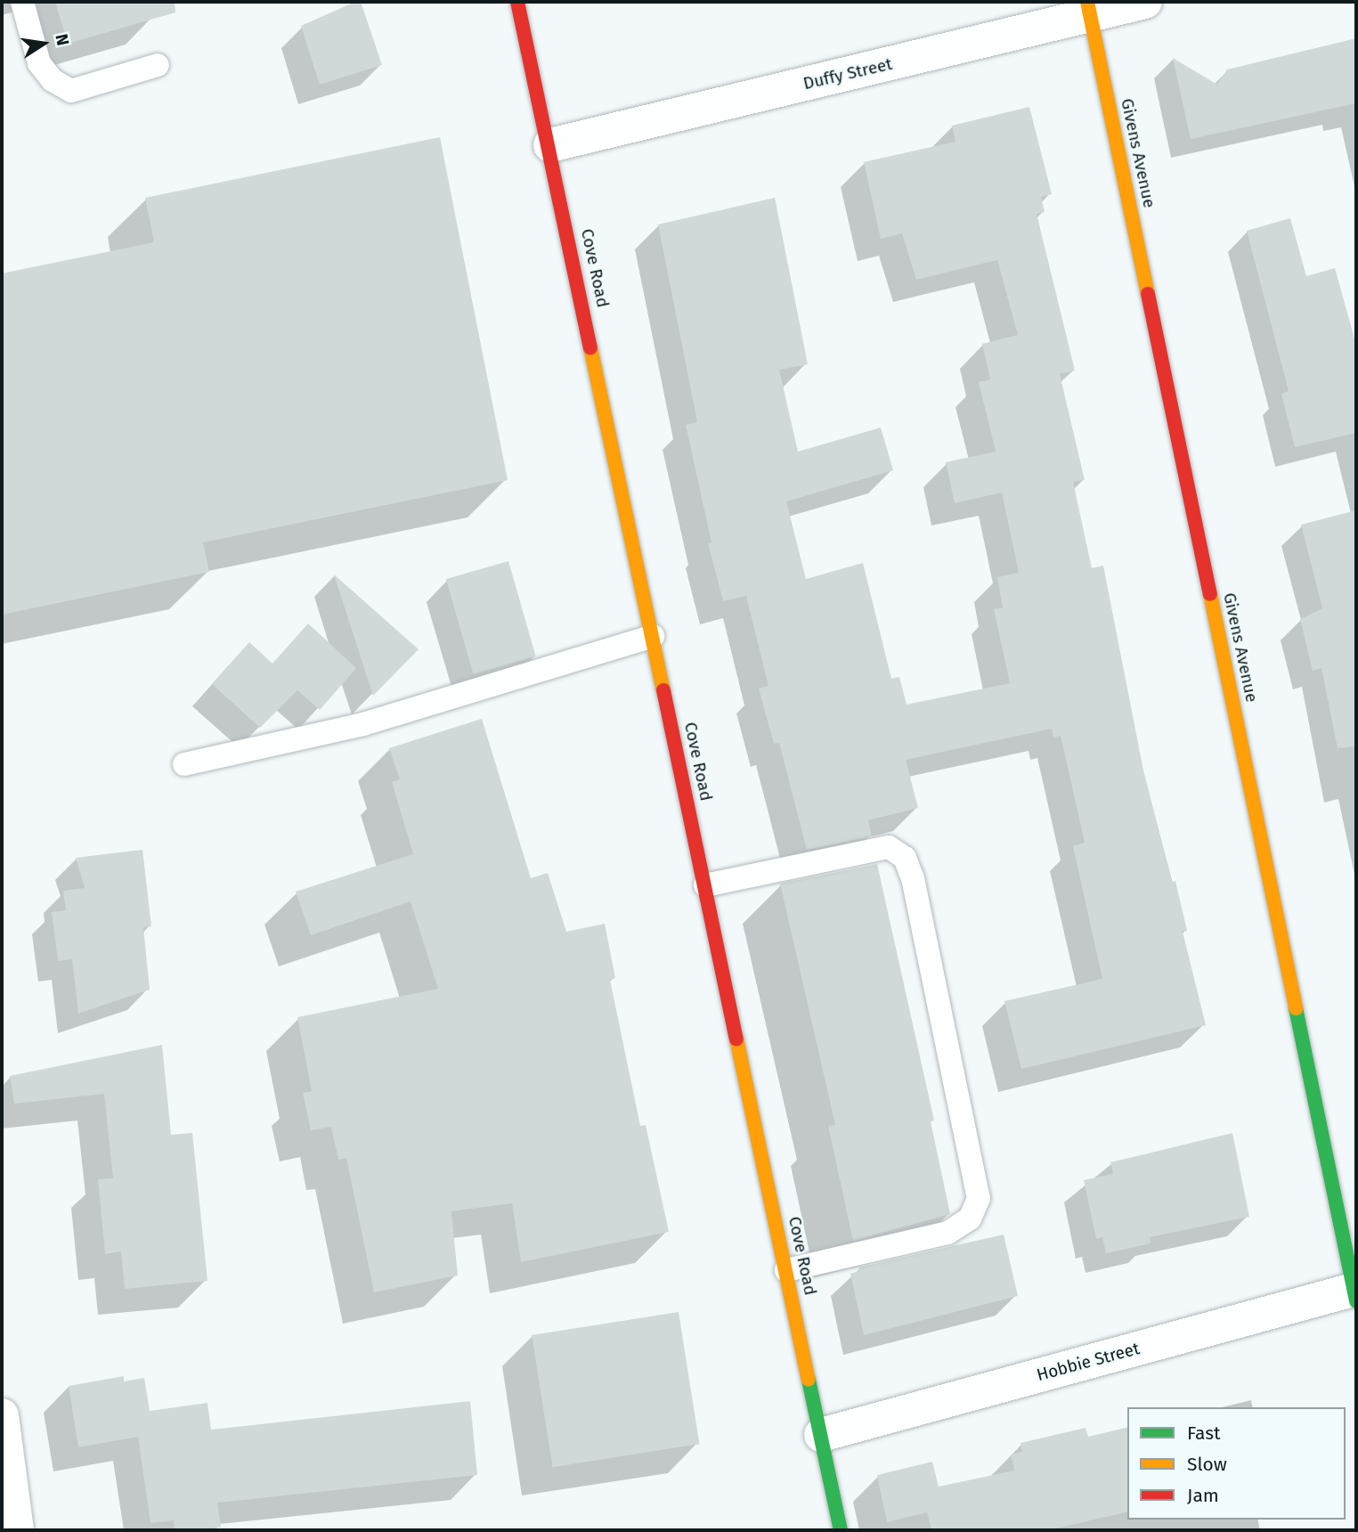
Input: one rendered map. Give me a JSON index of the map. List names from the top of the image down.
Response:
{
  "streets": {
    "main road": ["Givens Avenue", "Cove Road"],
    "street": ["Duffy Street", "Hobbie Street"]
  },
  "crossings": [
    ["Duffy Street", "Givens Avenue"],
    ["Duffy Street", "Cove Road"],
    ["Givens Avenue", "Hobbie Street"],
    ["Cove Road", "Hobbie Street"]
  ],
  "legend": ["Fast", "Slow", "Jam"],
  "north": "right"
}
